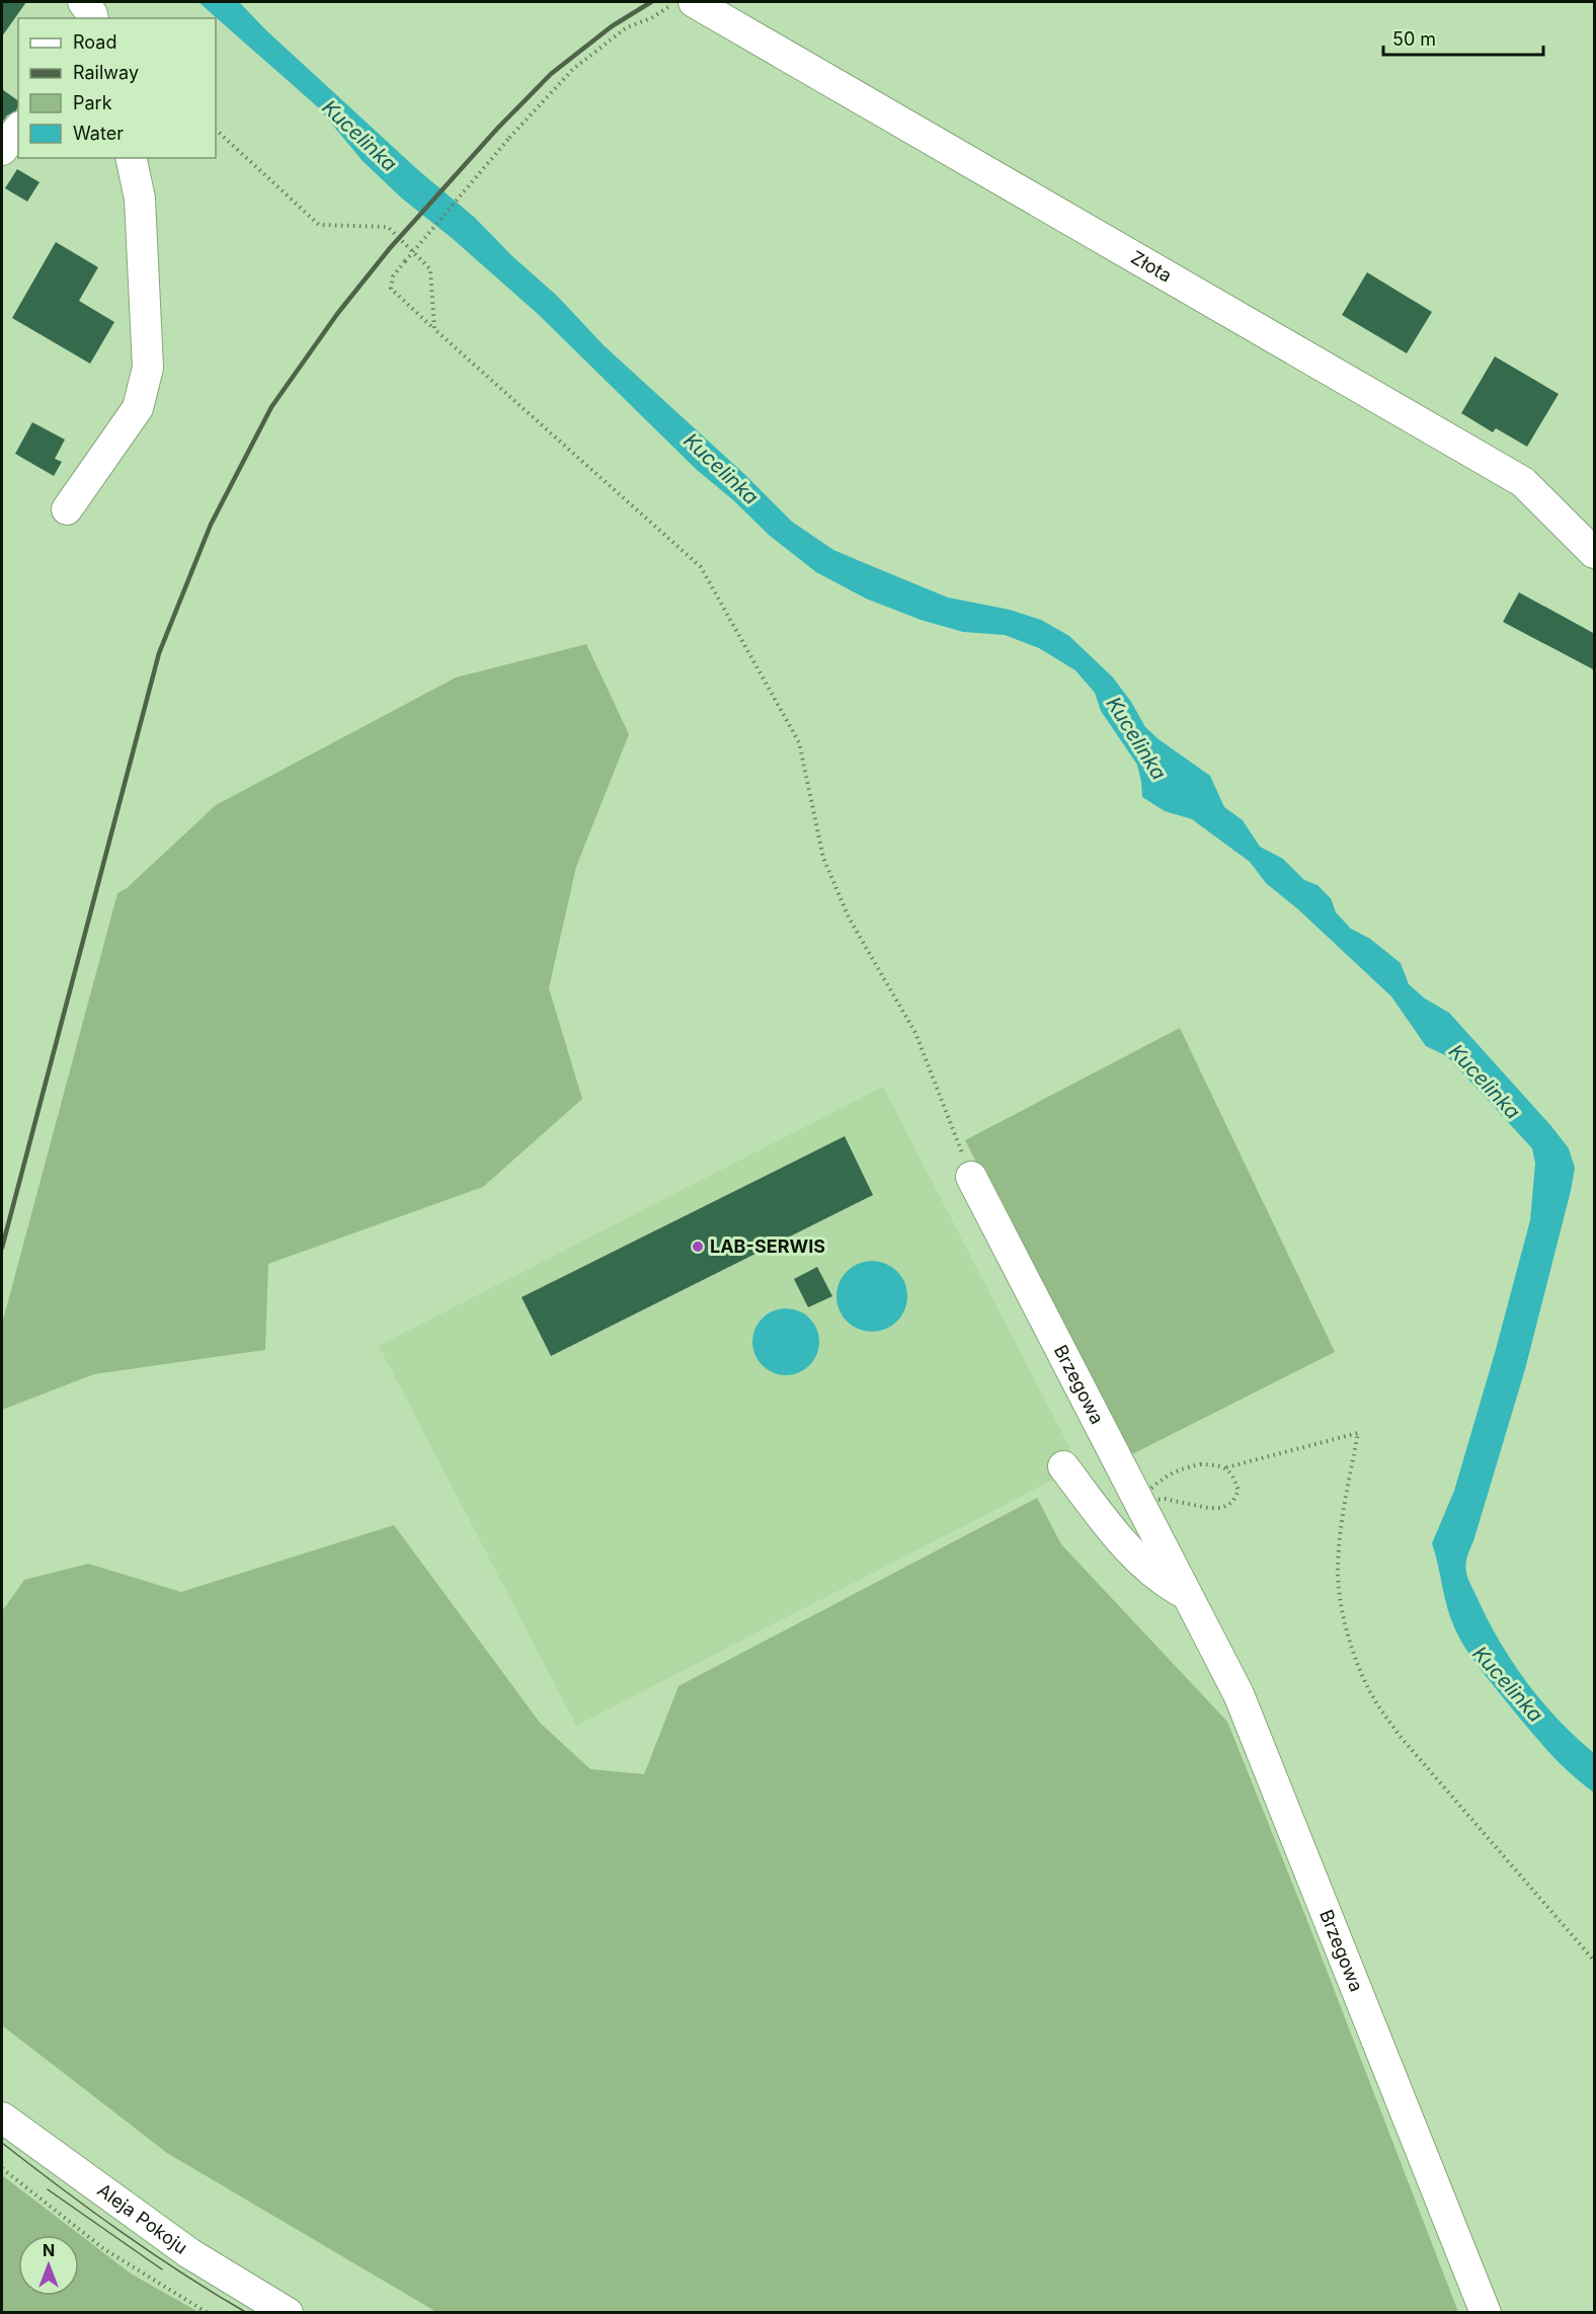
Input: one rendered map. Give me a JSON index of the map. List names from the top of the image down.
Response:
{
  "streets": {
    "street": ["Złota", "Brzegowa", "Aleja Pokoju"]
  },
  "water": ["Kucelinka"],
  "places": ["LAB-SERWIS"],
  "legend": [
    "Road",
    "Railway",
    "Park",
    "Water"
  ],
  "scale_bar": "50 m",
  "north": "top"
}
